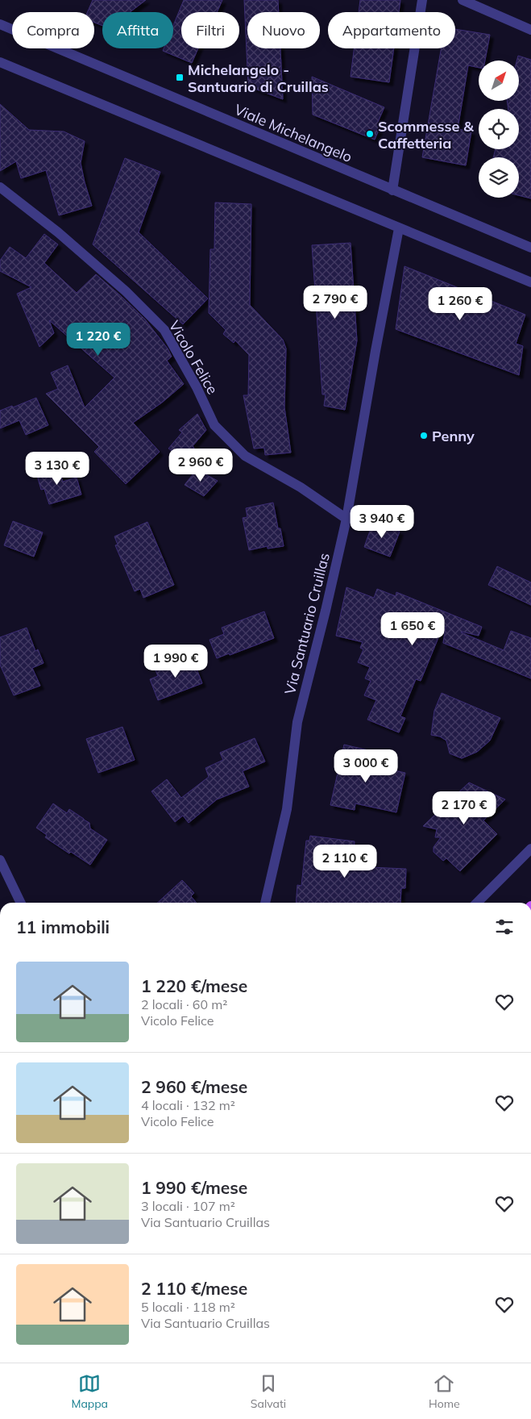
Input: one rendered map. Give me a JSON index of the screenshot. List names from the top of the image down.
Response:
{
  "streets": {
    "street": ["Viale Michelangelo", "Vicolo Felice", "Via Santuario Cruillas"]
  },
  "crossings": [
    ["Vicolo Felice", "Via Santuario Cruillas"]
  ],
  "places": {
    "transit": ["Michelangelo - Santuario di Cruillas"],
    "other": ["Scommesse & Caffetteria", "Penny"]
  },
  "north": "top right",
  "page": {
    "chip": [
      "Compra",
      "Affitta",
      "Filtri",
      "Nuovo",
      "Appartamento"
    ],
    "price": [
      "2 790 €",
      "1 260 €",
      "1 220 €",
      "2 960 €",
      "3 130 €",
      "3 940 €",
      "1 650 €",
      "1 990 €",
      "3 000 €",
      "2 170 €",
      "2 110 €"
    ],
    "heading": "11 immobili",
    "list": [
      {
        "name": "1 220 €/mese",
        "note": "2 locali · 60 m² · Vicolo Felice"
      },
      {
        "name": "2 960 €/mese",
        "note": "4 locali · 132 m² · Vicolo Felice"
      },
      {
        "name": "1 990 €/mese",
        "note": "3 locali · 107 m² · Via Santuario Cruillas"
      },
      {
        "name": "2 110 €/mese",
        "note": "5 locali · 118 m² · Via Santuario Cruillas"
      }
    ],
    "tabs": ["Mappa", "Salvati", "Home"]
  }
}
